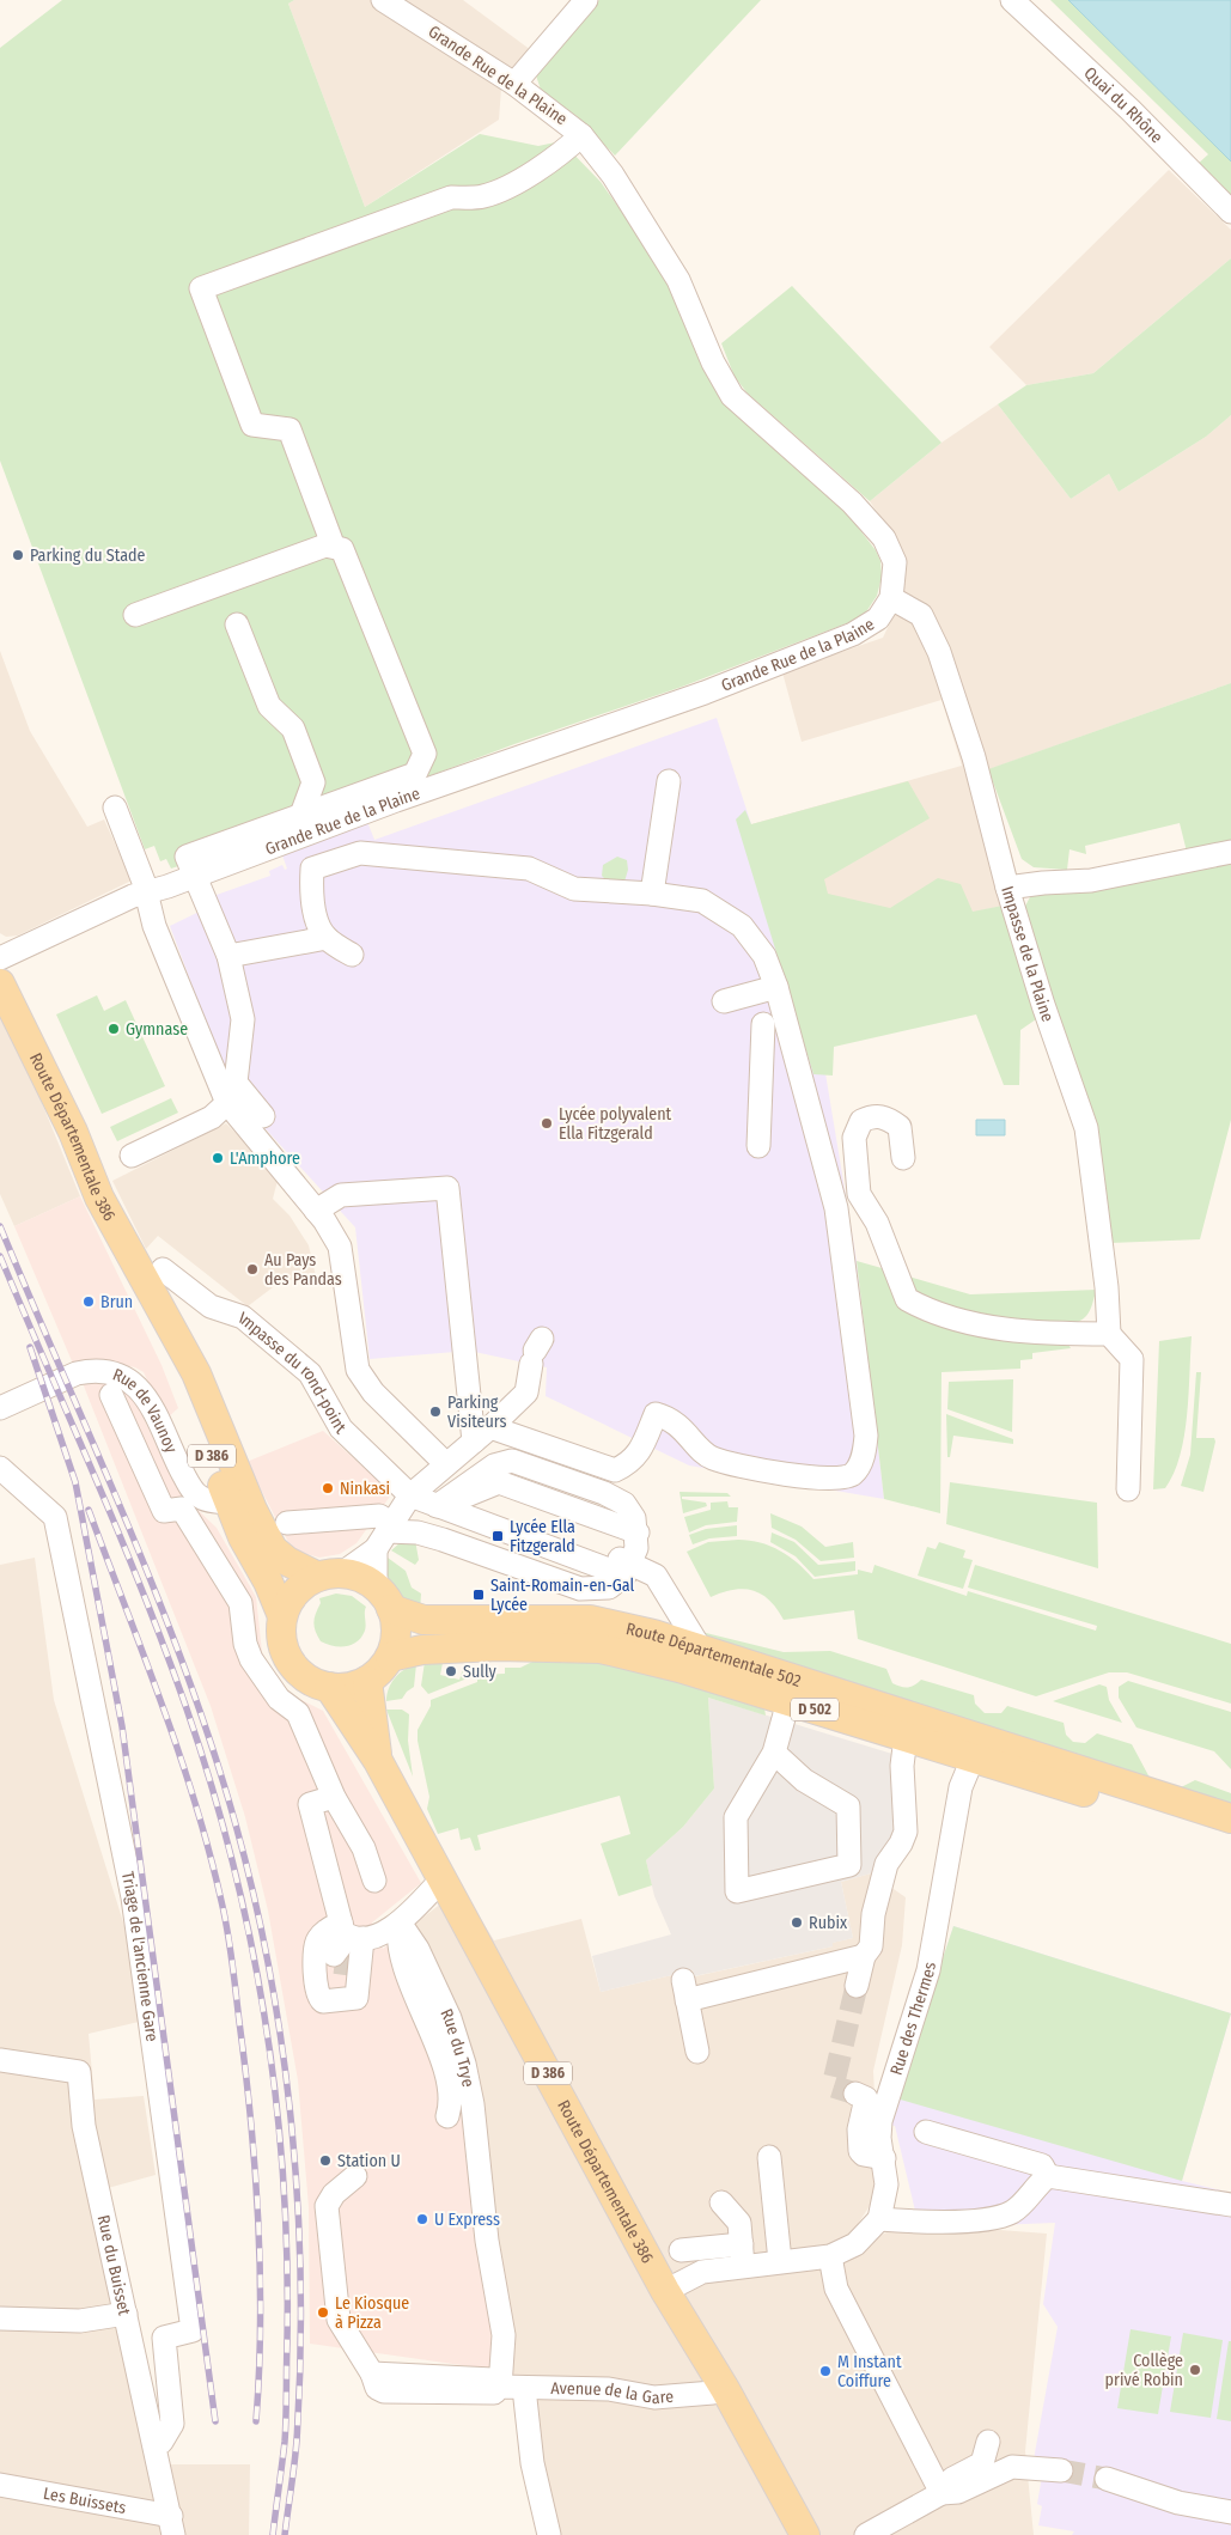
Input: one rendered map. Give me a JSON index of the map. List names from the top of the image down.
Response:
{
  "streets": {
    "main road": [
      "Route Départementale 386",
      "D 386",
      "Route Départementale 502",
      "D 502"
    ],
    "street": [
      "Grande Rue de la Plaine",
      "Quai du Rhône",
      "Impasse de la Plaine",
      "Impasse du rond-point",
      "Rue de Vaunoy",
      "Triage de l'ancienne Gare",
      "Rue des Thermes",
      "Rue du Trye",
      "Rue du Buisset",
      "Avenue de la Gare",
      "Les Buissets"
    ]
  },
  "crossings": [
    ["Grande Rue de la Plaine", "Impasse de la Plaine"],
    ["Route Départementale 386", "Impasse du rond-point"],
    ["Route Départementale 386", "Rue de Vaunoy"],
    ["Route Départementale 386", "D 386"],
    ["Route Départementale 386", "Route Départementale 502"],
    ["Route Départementale 386", "Avenue de la Gare"],
    ["Rue de Vaunoy", "D 386"],
    ["Route Départementale 502", "Rue des Thermes"],
    ["Triage de l'ancienne Gare", "Rue du Buisset"],
    ["Rue du Trye", "Avenue de la Gare"],
    ["Rue du Buisset", "Les Buissets"]
  ],
  "places": {
    "other": [
      "Parking du Stade",
      "Gymnase",
      "Lycée polyvalent Ella Fitzgerald",
      "L'Amphore",
      "Au Pays des Pandas",
      "Brun",
      "Parking Visiteurs",
      "Ninkasi",
      "Sully",
      "Rubix",
      "Station U",
      "U Express",
      "Le Kiosque à Pizza",
      "Collège privé Robin",
      "M Instant Coiffure"
    ],
    "transit": ["Lycée Ella Fitzgerald", "Saint-Romain-en-Gal Lycée"]
  }
}
